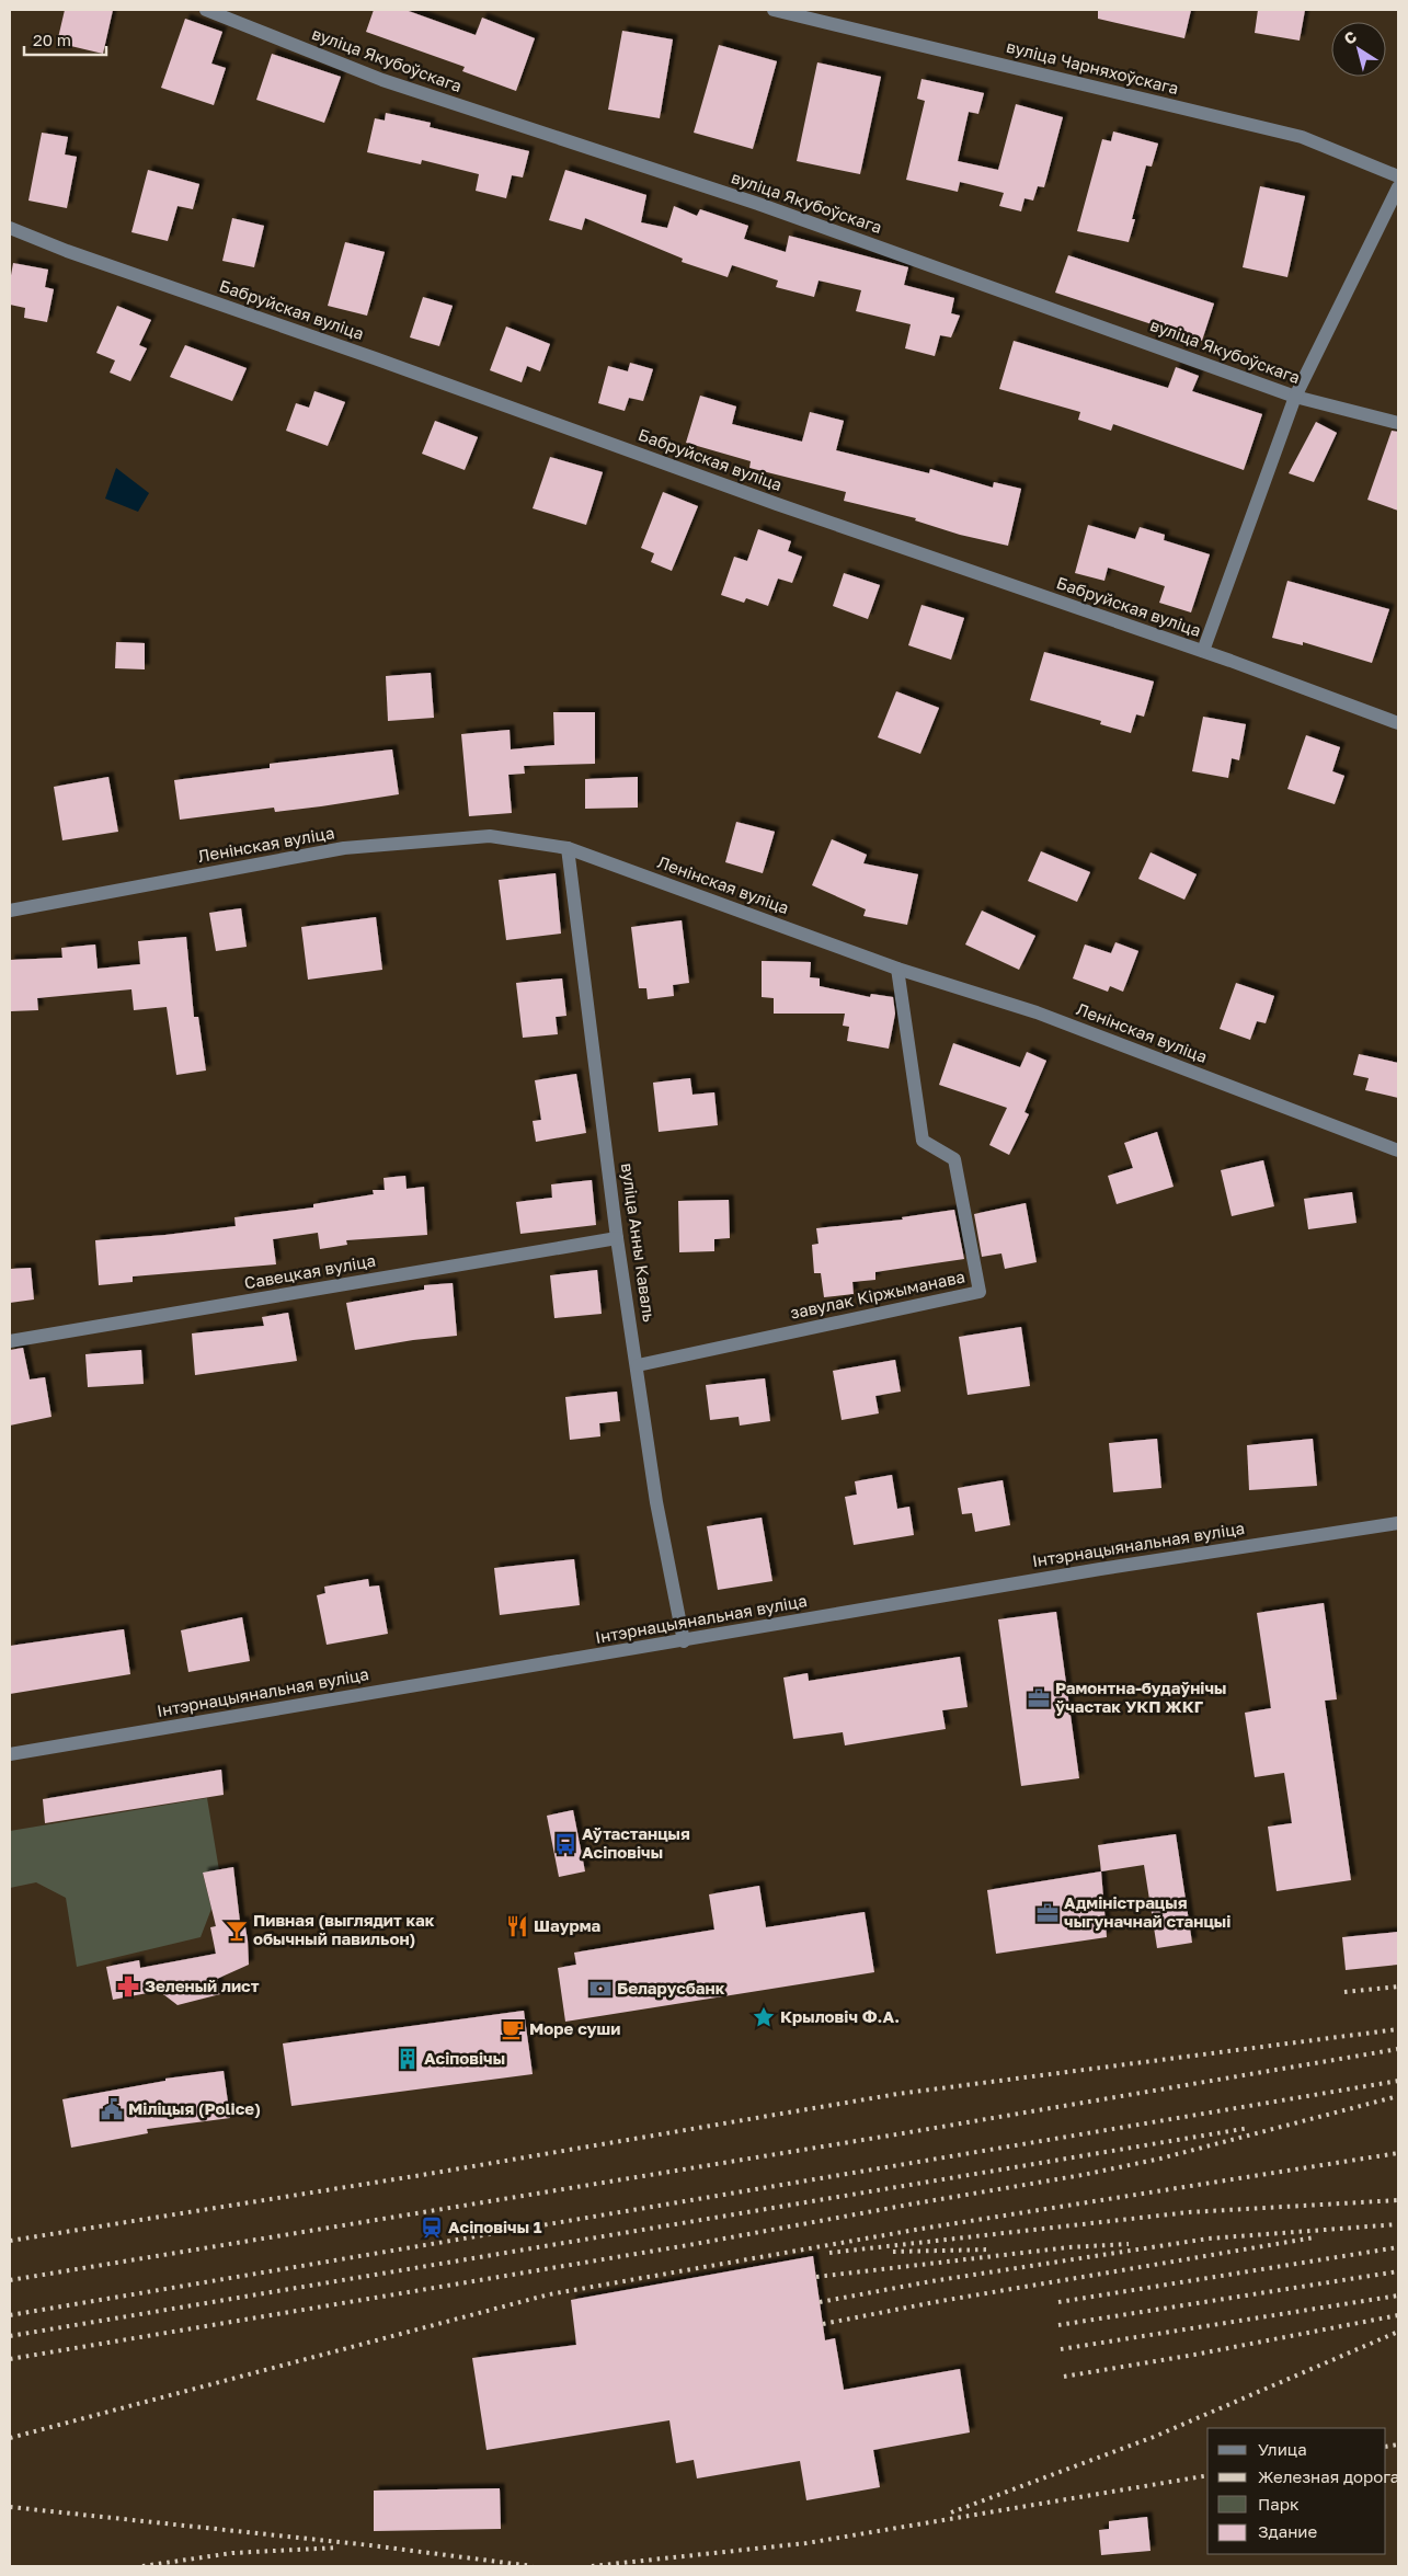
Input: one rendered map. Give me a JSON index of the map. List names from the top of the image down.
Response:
{
  "streets": {
    "street": [
      "вуліца Якубоўскага",
      "вуліца Чарняхоўскага",
      "Бабруйская вуліца",
      "Ленінская вуліца",
      "вуліца Анны Каваль",
      "Савецкая вуліца",
      "завулак Кіржыманава",
      "Інтэрнацыянальная вуліца"
    ]
  },
  "crossings": [
    ["Ленінская вуліца", "вуліца Анны Каваль"],
    ["Ленінская вуліца", "завулак Кіржыманава"],
    ["вуліца Анны Каваль", "Савецкая вуліца"],
    ["вуліца Анны Каваль", "завулак Кіржыманава"],
    ["вуліца Анны Каваль", "Інтэрнацыянальная вуліца"]
  ],
  "places": {
    "office": ["Рамонтна-будаўнічы ўчастак УКП ЖКГ", "Адміністрацыя чыгуначнай станцыі"],
    "bus stop": ["Аўтастанцыя Асіповічы"],
    "restaurant": ["Шаурма"],
    "bar": ["Пивная (выглядит как обычный павильон)"],
    "pharmacy": ["Зеленый лист"],
    "bank": ["Беларусбанк"],
    "place": ["Крыловіч Ф.А."],
    "cafe": ["Море суши"],
    "building": ["Асіповічы"],
    "public building": ["Міліцыя (Police)"],
    "station": ["Асіповічы 1"]
  },
  "legend": [
    "Улица",
    "Железная дорога",
    "Парк",
    "Здание"
  ],
  "scale_bar": "20 m",
  "north": "top left"
}
